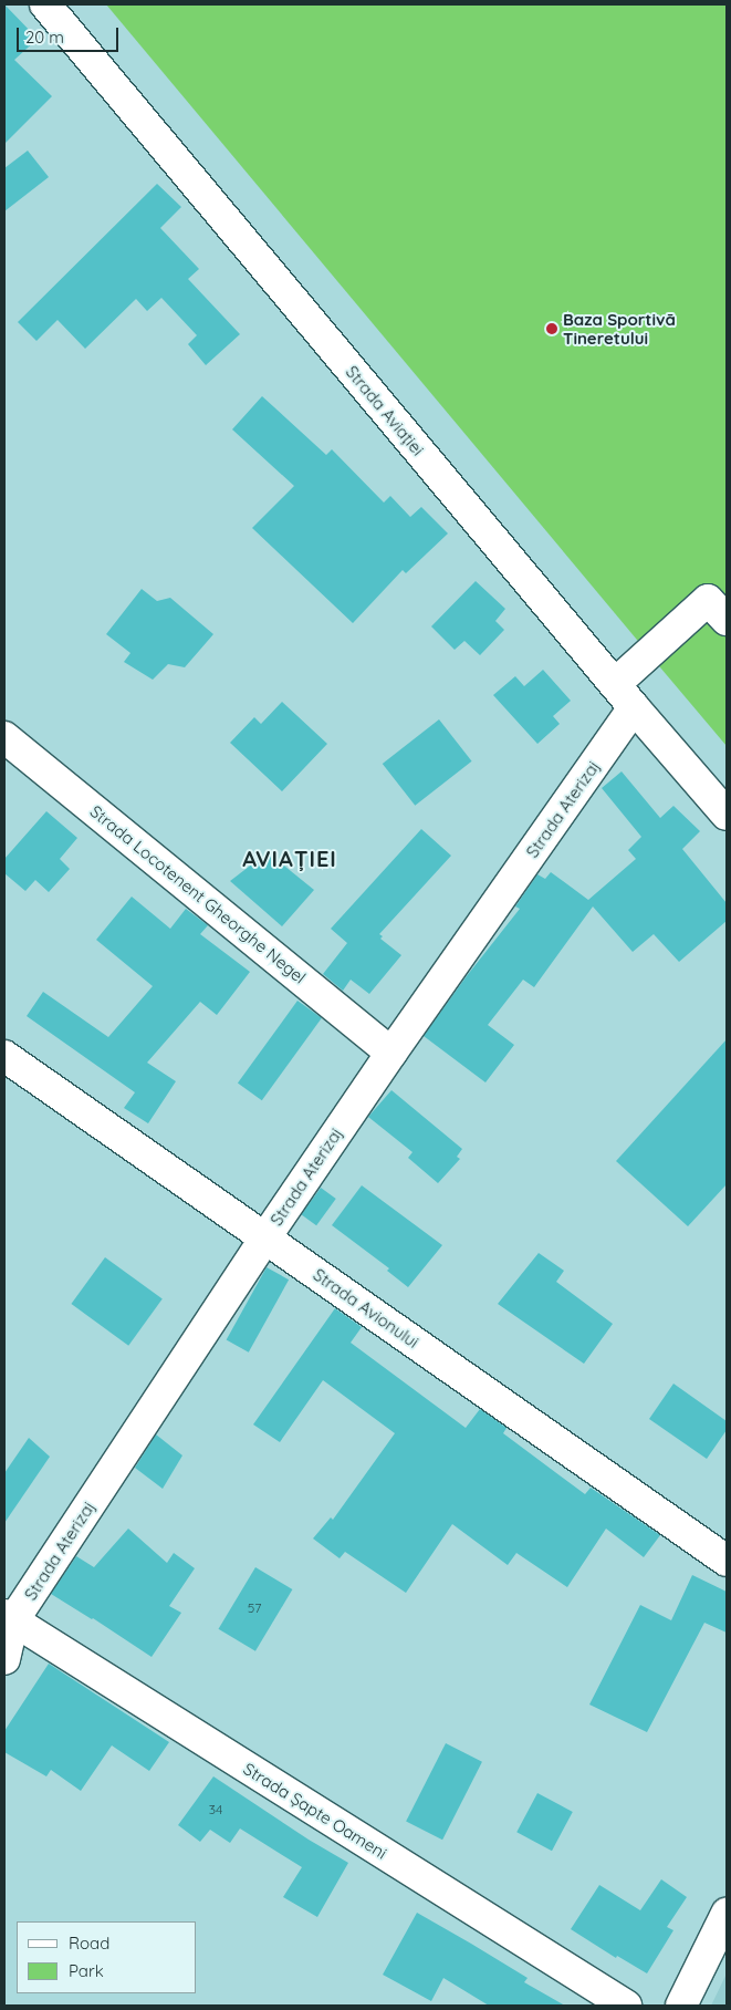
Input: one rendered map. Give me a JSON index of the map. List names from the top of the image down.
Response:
{
  "streets": {
    "street": [
      "Strada Aviației",
      "Strada Aterizaj",
      "Strada Locotenent Gheorghe Negel",
      "Strada Avionului",
      "Strada Șapte Oameni"
    ]
  },
  "crossings": [
    ["Strada Aviației", "Strada Aterizaj"],
    ["Strada Aterizaj", "Strada Locotenent Gheorghe Negel"],
    ["Strada Aterizaj", "Strada Avionului"],
    ["Strada Aterizaj", "Strada Șapte Oameni"]
  ],
  "districts": ["AVIAȚIEI"],
  "places": ["Baza Sportivă Tineretului"],
  "house_numbers": ["57", "34"],
  "legend": ["Road", "Park"],
  "scale_bar": "20 m"
}
